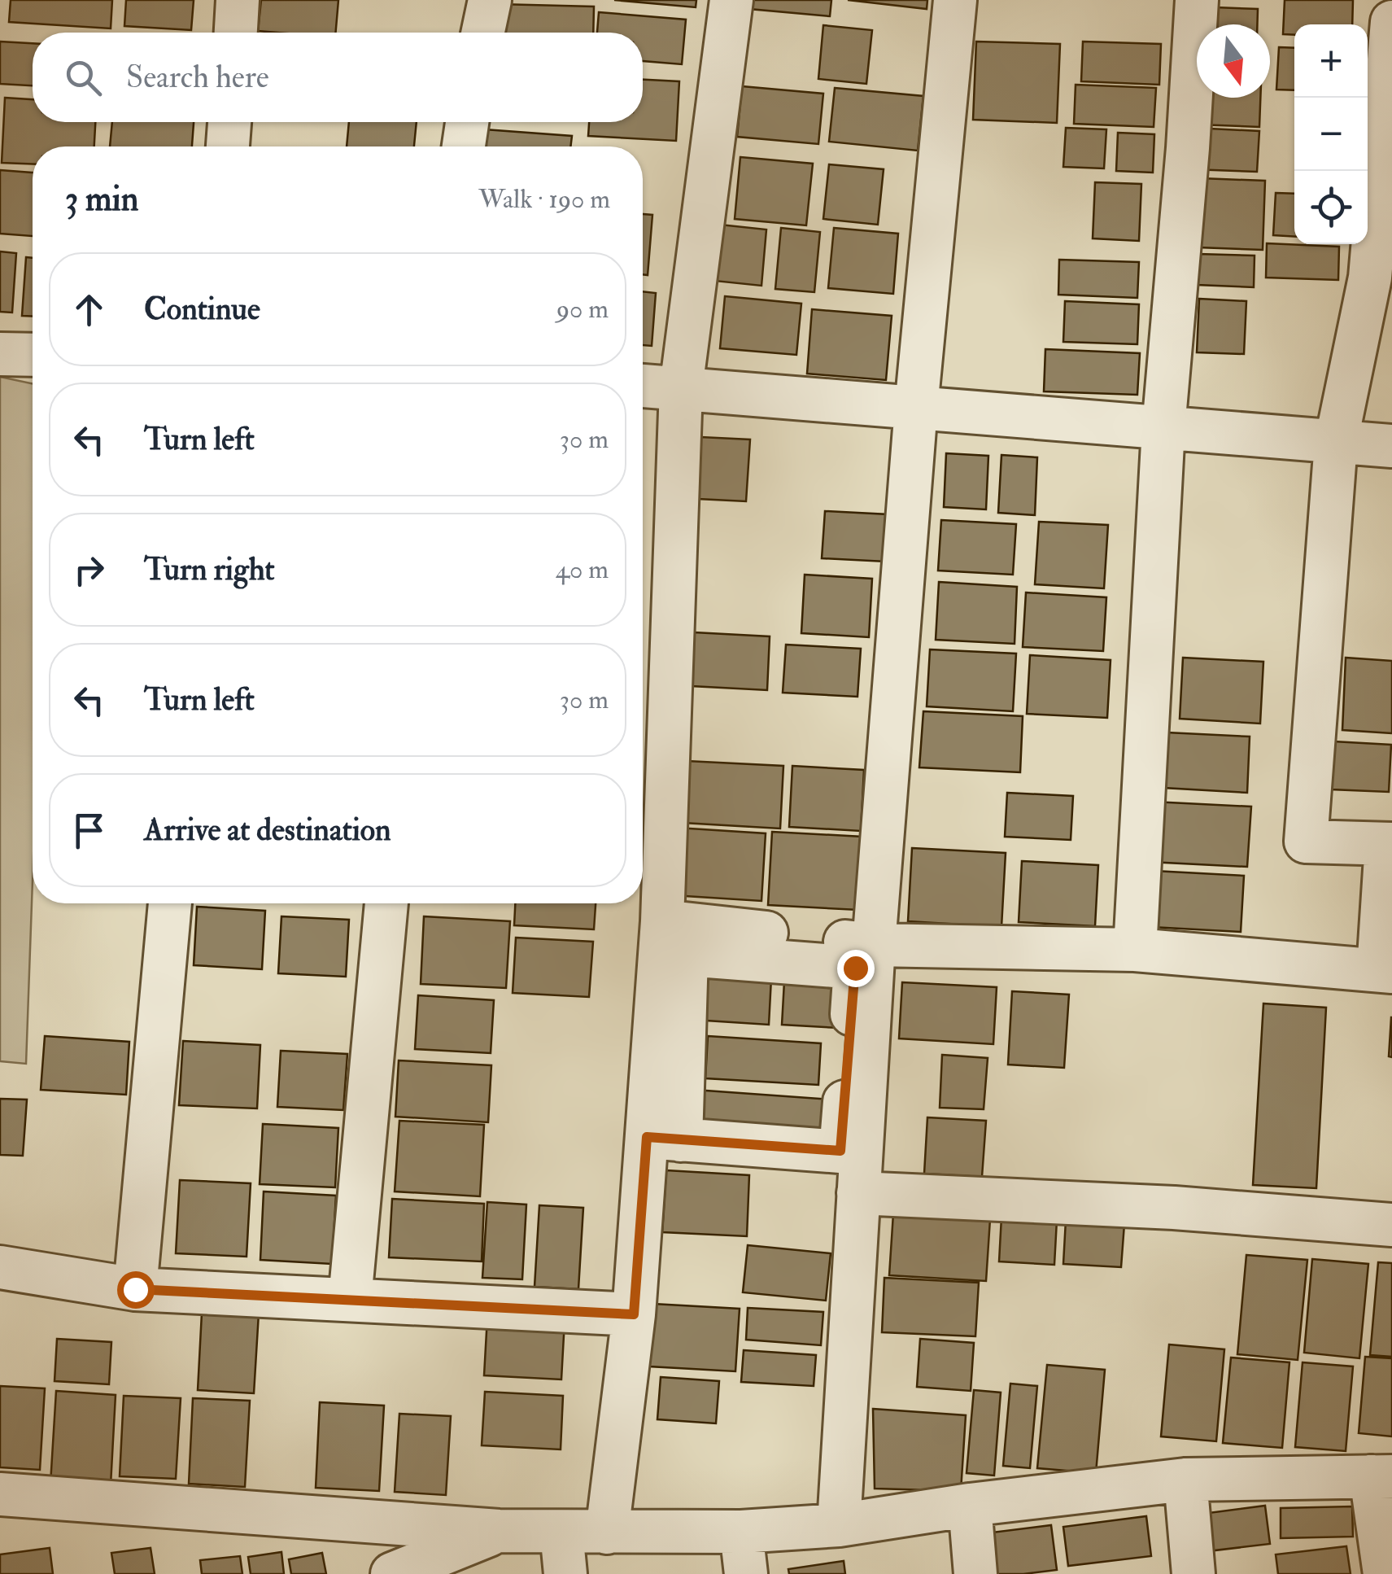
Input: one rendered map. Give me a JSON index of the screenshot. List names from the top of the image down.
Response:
{
  "north": "bottom",
  "page": {
    "map_buttons": ["+", "−"],
    "search": "Search here",
    "heading": ["3 min", "Walk · 190 m"],
    "list": [
      ["Continue", "90 m"],
      ["Turn left", "30 m"],
      ["Turn right", "40 m"],
      ["Turn left", "30 m"],
      "Arrive at destination"
    ]
  }
}
